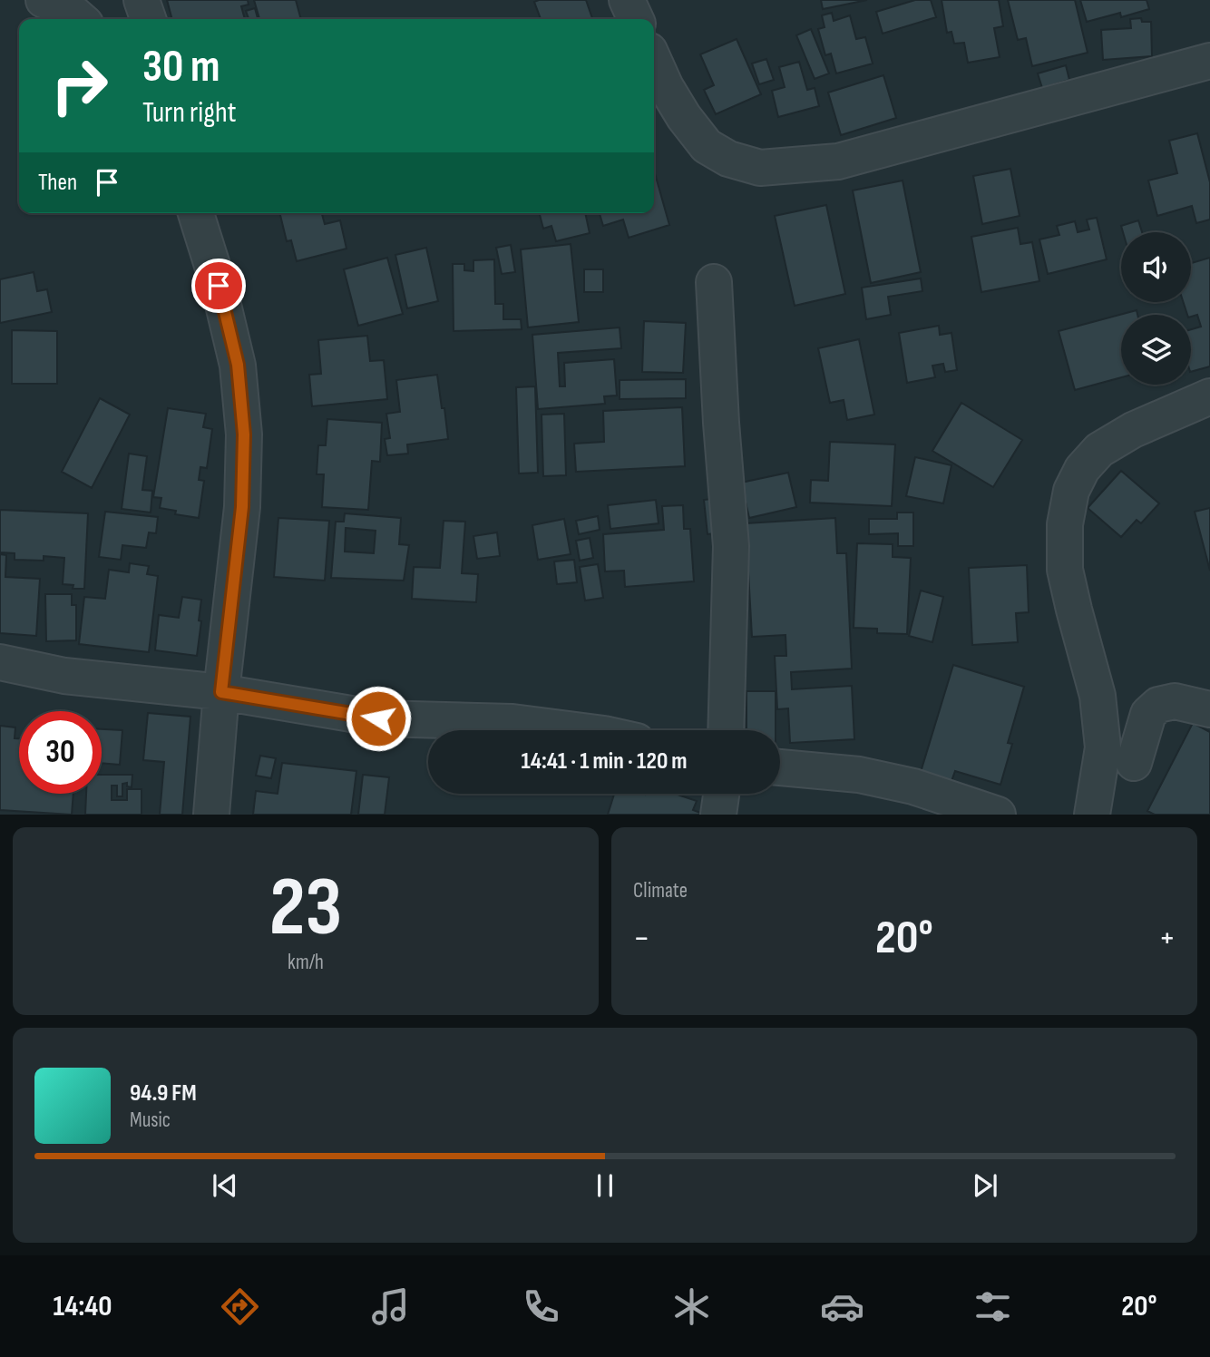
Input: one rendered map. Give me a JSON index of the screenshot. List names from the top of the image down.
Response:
{
  "page": {
    "turn": ["30 m", "Turn right"],
    "then": "Then",
    "limit": "30",
    "trip": "14:41 · 1 min · 120 m",
    "tile": [
      ["23", "km/h"],
      "Climate"
    ],
    "heat": ["−", "20°", "+"],
    "song": ["94.9 FM", "Music"],
    "tabs": ["14:40", "20°"]
  }
}
